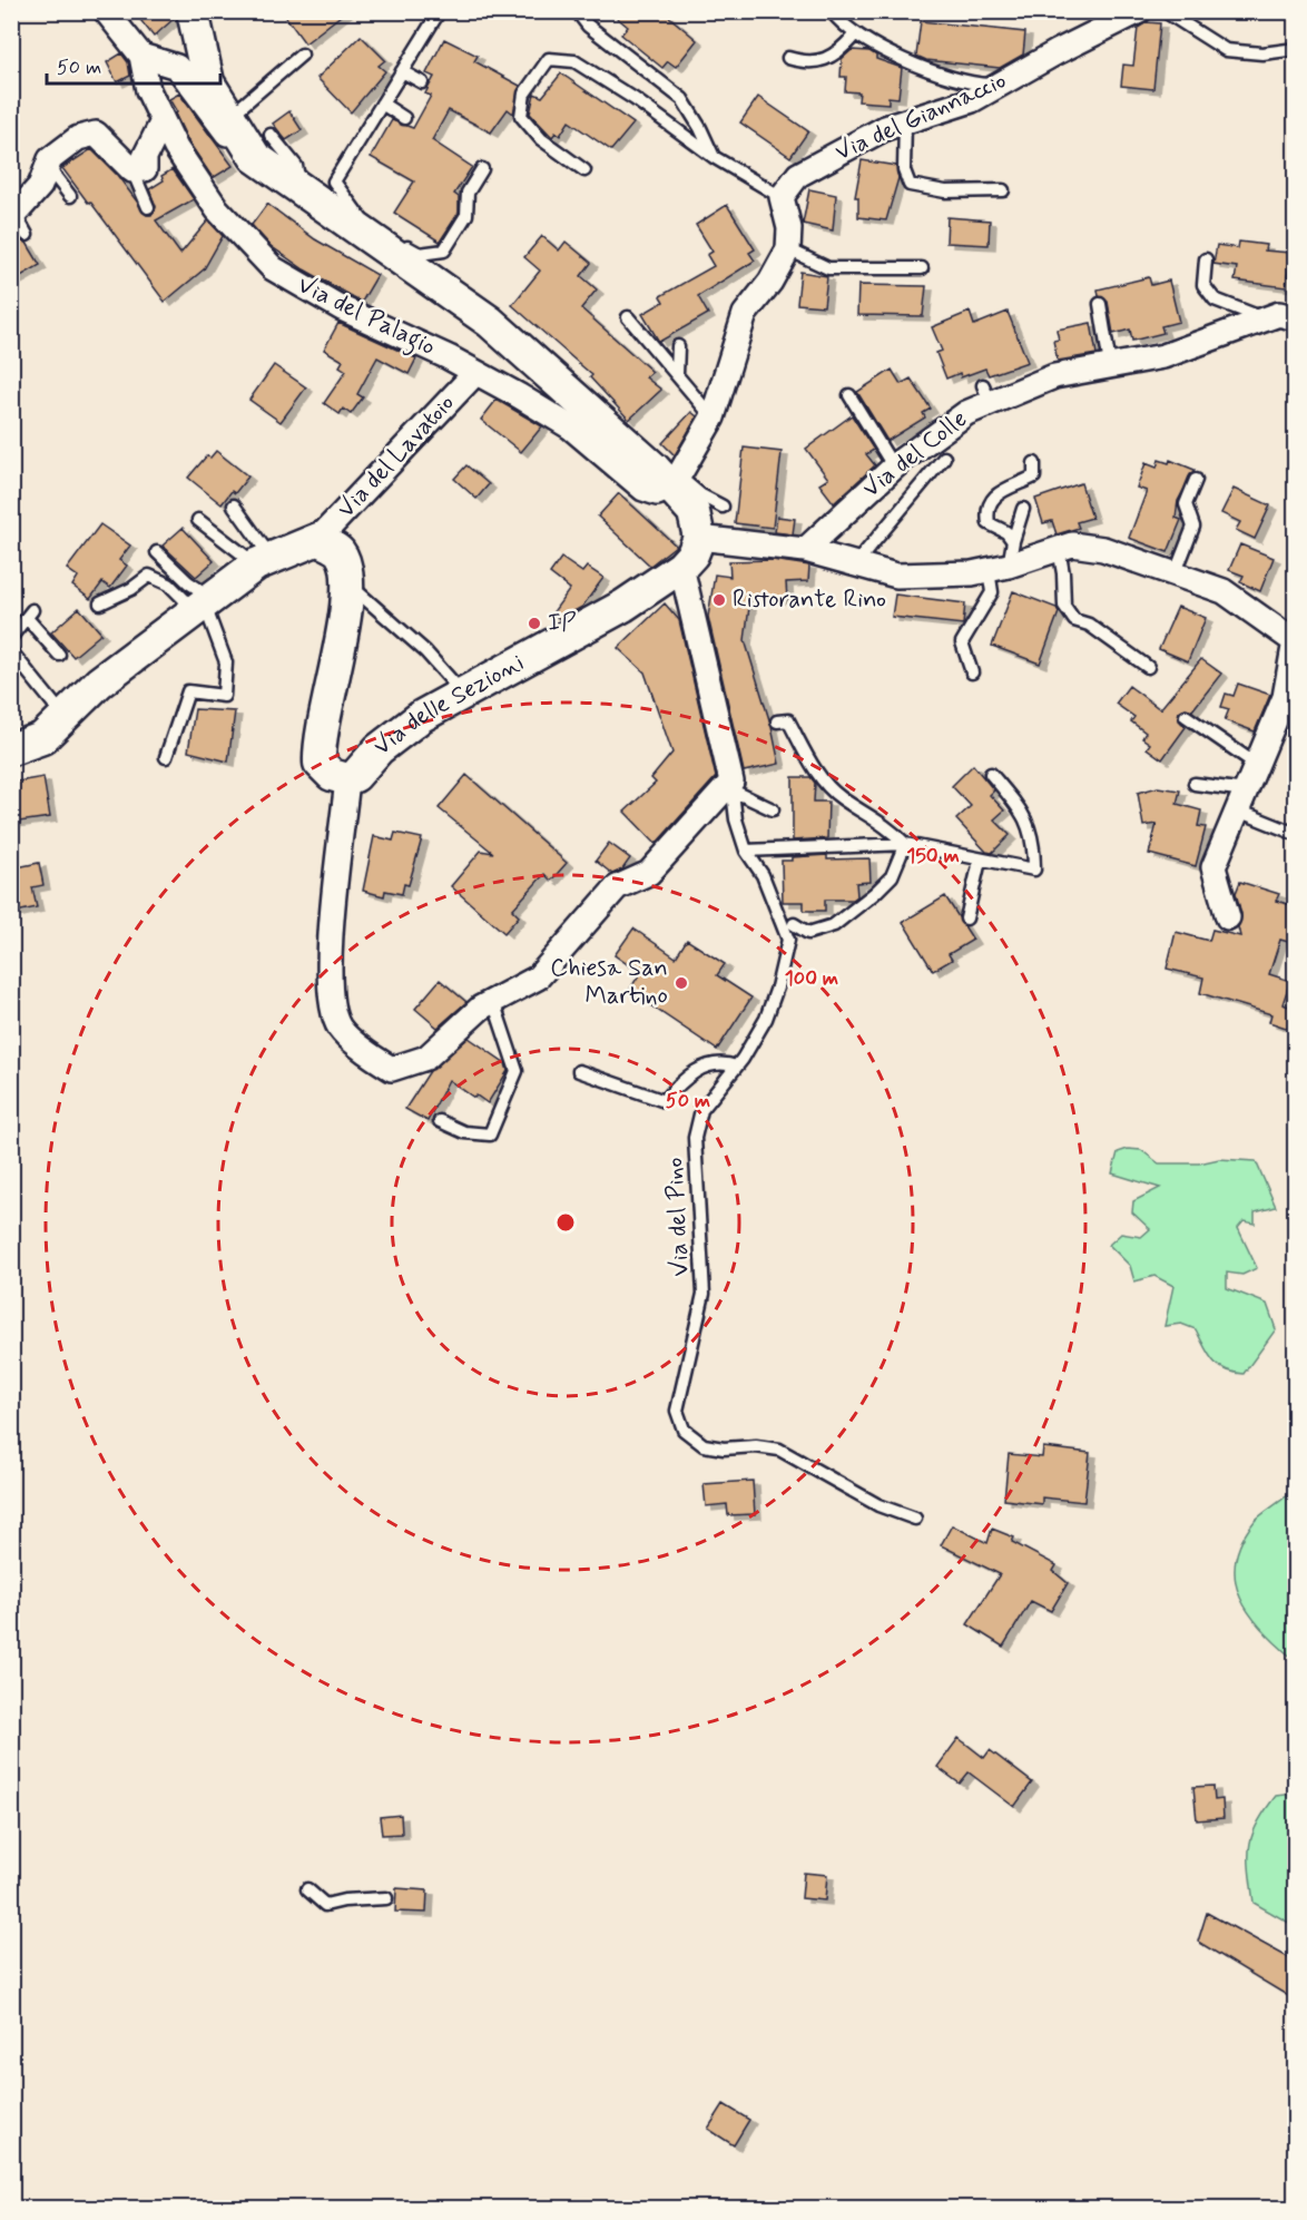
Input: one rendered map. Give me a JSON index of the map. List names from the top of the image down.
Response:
{
  "streets": {
    "street": [
      "Via del Giannaccio",
      "Via del Palagio",
      "Via del Colle",
      "Via del Lavatoio",
      "Via delle Sezioni"
    ],
    "lane": ["Via del Pino"]
  },
  "crossings": [
    ["Via del Palagio", "Via del Lavatoio"]
  ],
  "places": ["Ristorante Rino", "IP", "Chiesa San Martino"],
  "scale_bar": "50 m",
  "rings": ["150 m", "100 m", "50 m"]
}
